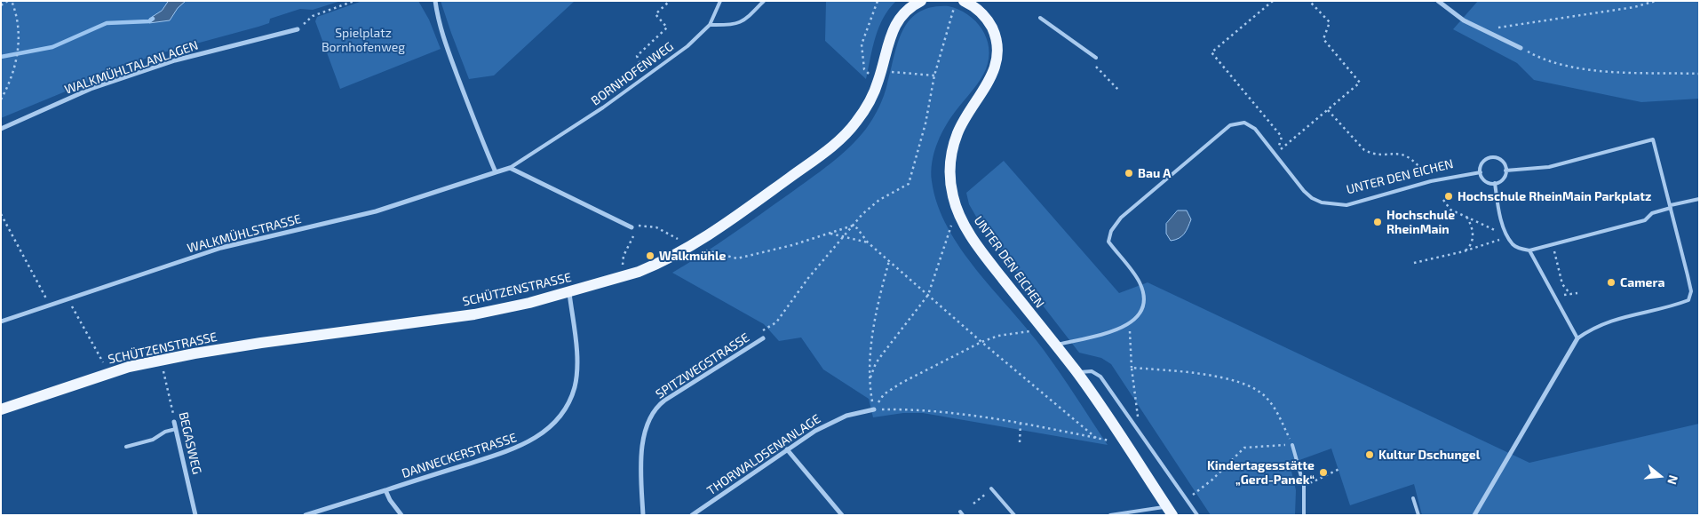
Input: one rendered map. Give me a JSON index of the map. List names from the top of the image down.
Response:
{
  "streets": {
    "main road": ["UNTER DEN EICHEN", "SCHÜTZENSTRASSE"],
    "street": [
      "WALKMÜHLTALANLAGEN",
      "BORNHOFENWEG",
      "WALKMÜHLSTRASSE",
      "SPITZWEGSTRASSE",
      "BEGASWEG",
      "THORWALDSENANLAGE",
      "DANNECKERSTRASSE"
    ]
  },
  "crossings": [
    ["BORNHOFENWEG", "WALKMÜHLSTRASSE"],
    ["SCHÜTZENSTRASSE", "DANNECKERSTRASSE"]
  ],
  "parks": ["Spielplatz Bornhofenweg"],
  "places": [
    "Bau A",
    "Hochschule RheinMain Parkplatz",
    "Hochschule RheinMain",
    "Walkmühle",
    "Camera",
    "Kultur Dschungel",
    "Kindertagesstätte „Gerd-Panek“"
  ],
  "north": "right"
}
